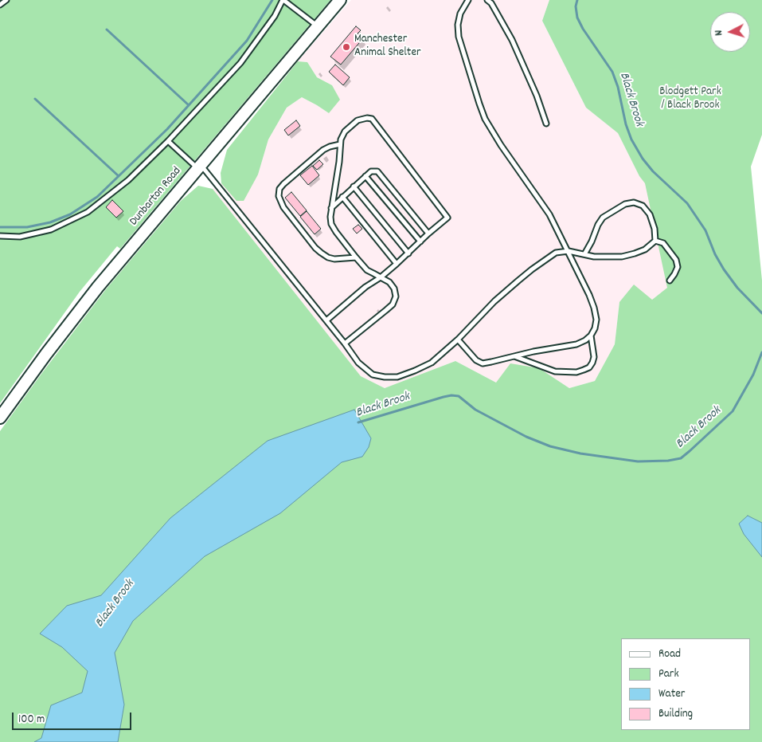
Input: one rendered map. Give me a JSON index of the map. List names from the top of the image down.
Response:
{
  "streets": {
    "street": ["Dunbarton Road"]
  },
  "water": ["Black Brook"],
  "parks": ["Blodgett Park / Black Brook"],
  "places": ["Manchester Animal Shelter"],
  "legend": [
    "Road",
    "Park",
    "Water",
    "Building"
  ],
  "scale_bar": "100 m",
  "north": "left"
}
